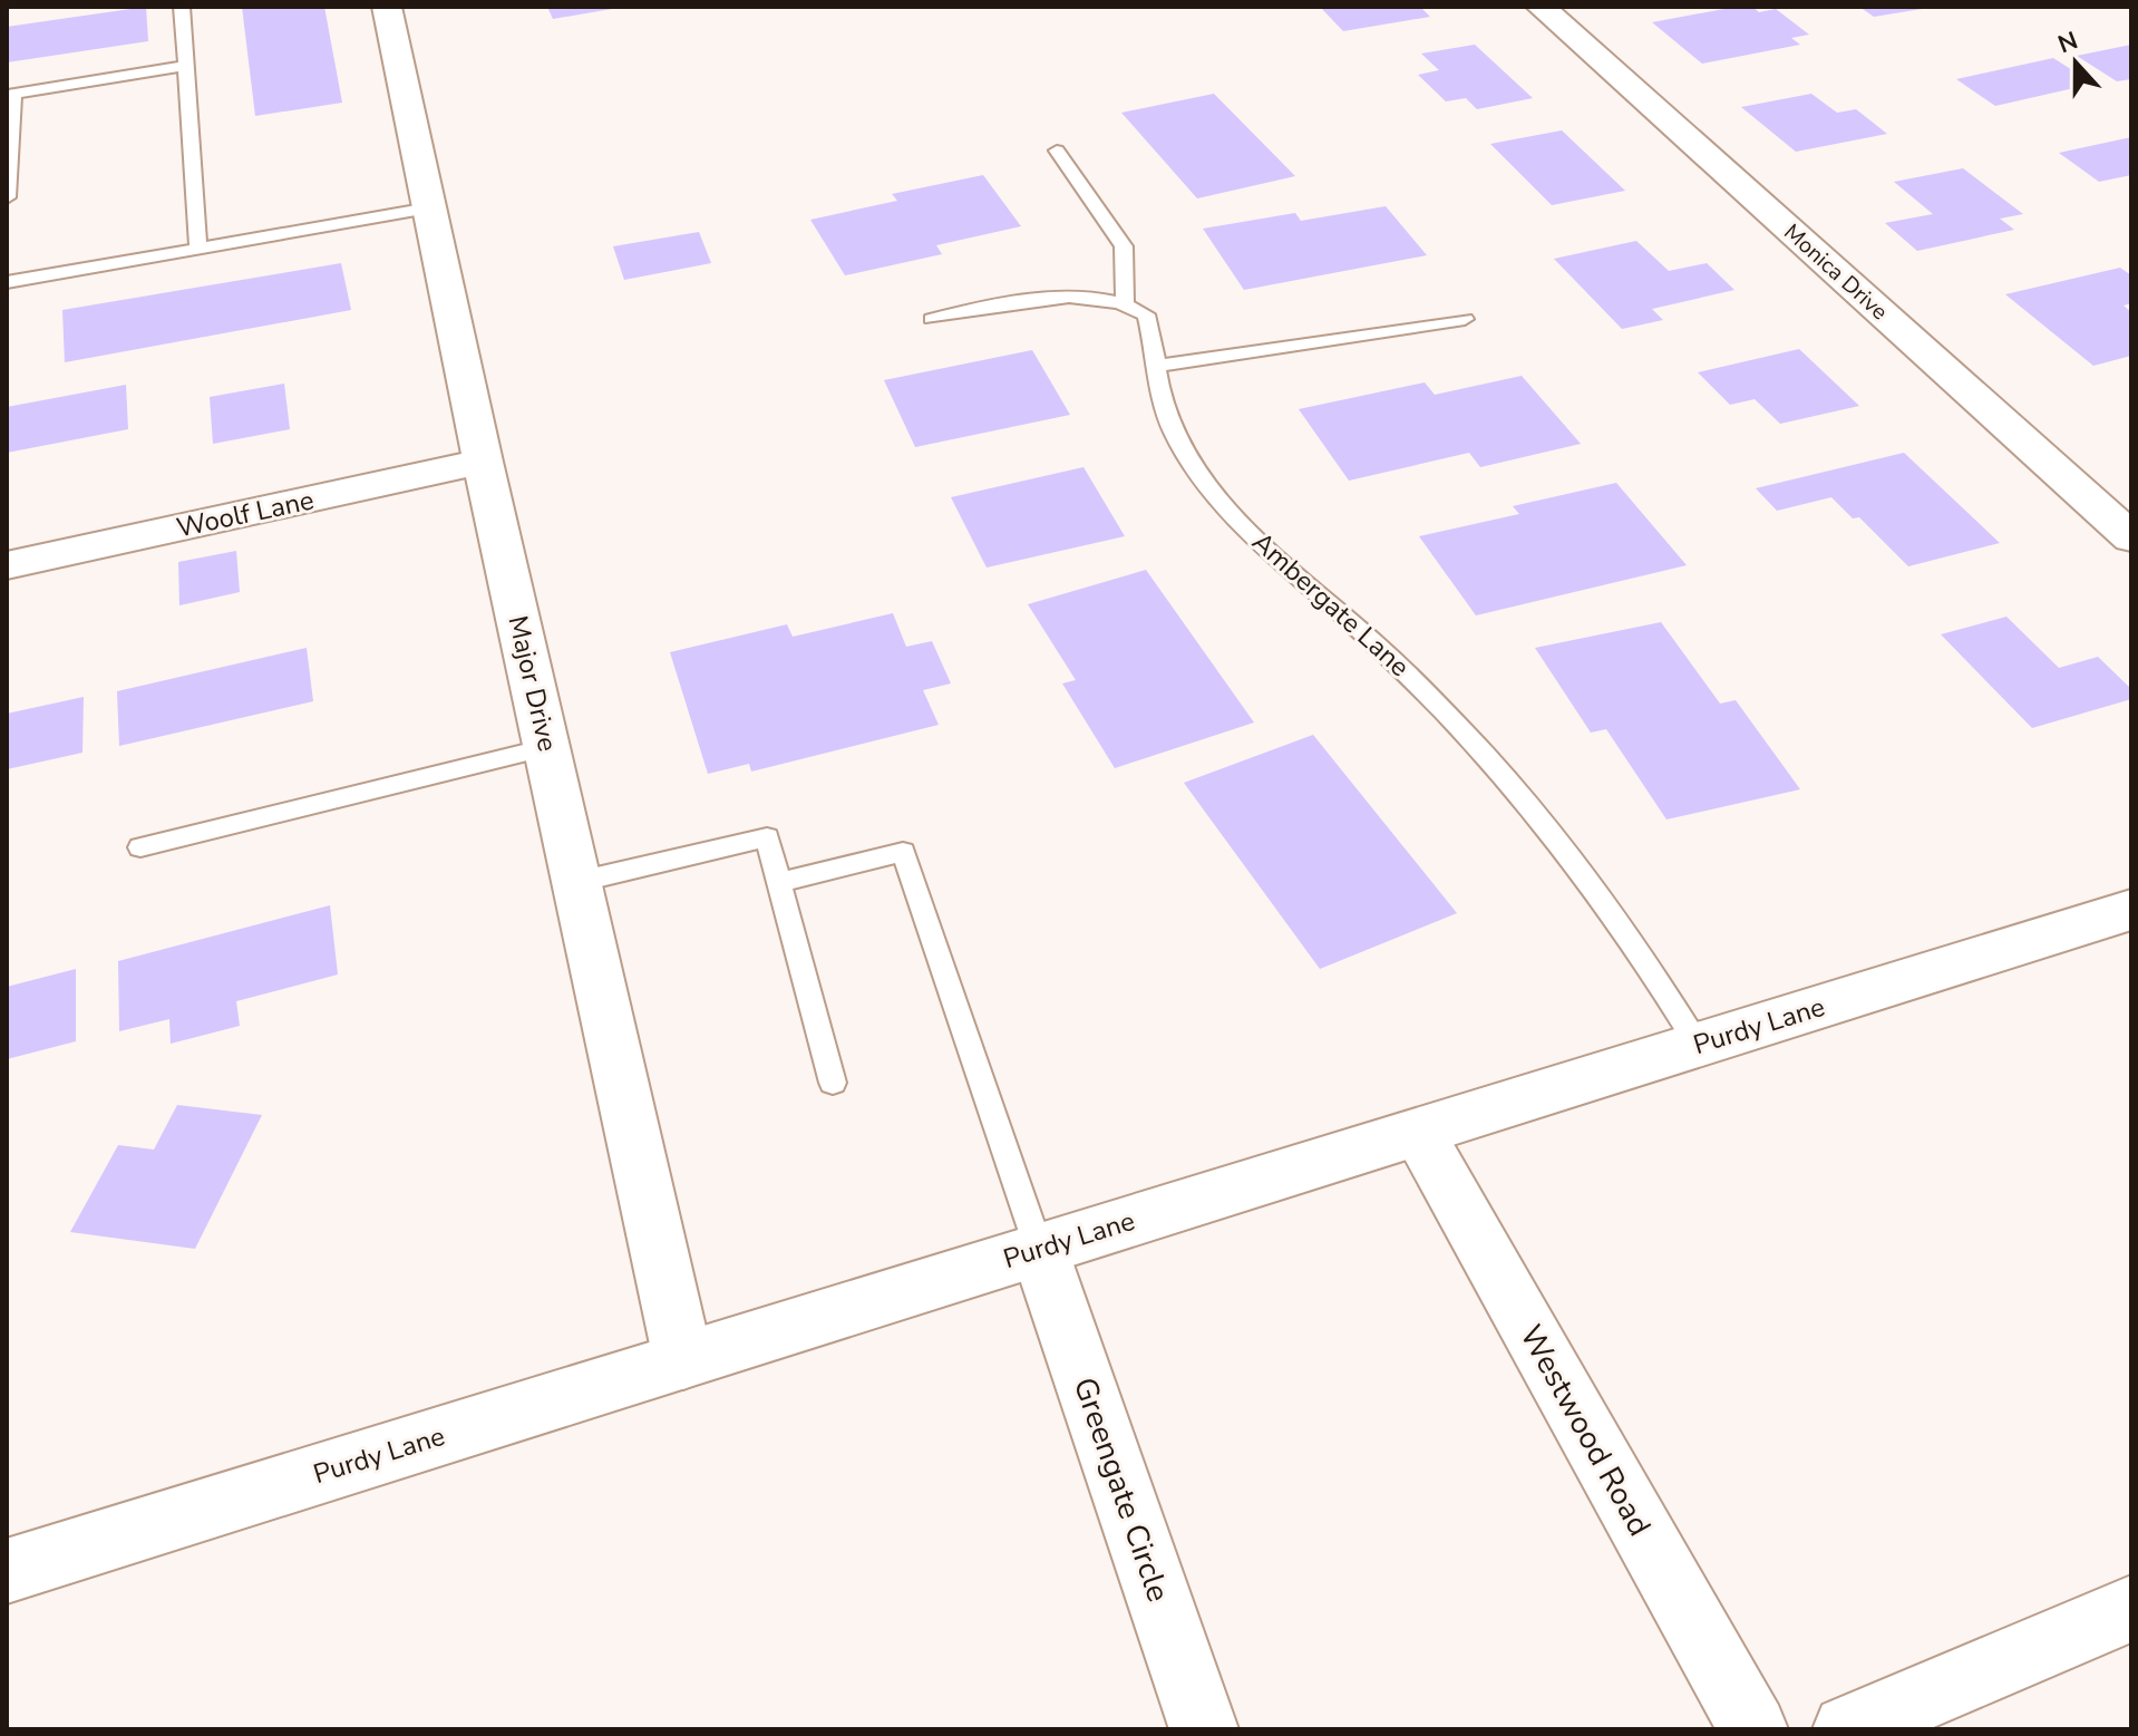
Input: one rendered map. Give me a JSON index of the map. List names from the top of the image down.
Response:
{
  "streets": {
    "street": [
      "Monica Drive",
      "Woolf Lane",
      "Major Drive",
      "Purdy Lane",
      "Westwood Road",
      "Greengate Circle"
    ],
    "lane": ["Ambergate Lane"]
  },
  "crossings": [
    ["Woolf Lane", "Major Drive"],
    ["Ambergate Lane", "Purdy Lane"],
    ["Major Drive", "Purdy Lane"],
    ["Purdy Lane", "Westwood Road"],
    ["Purdy Lane", "Greengate Circle"]
  ],
  "north": "top"
}
